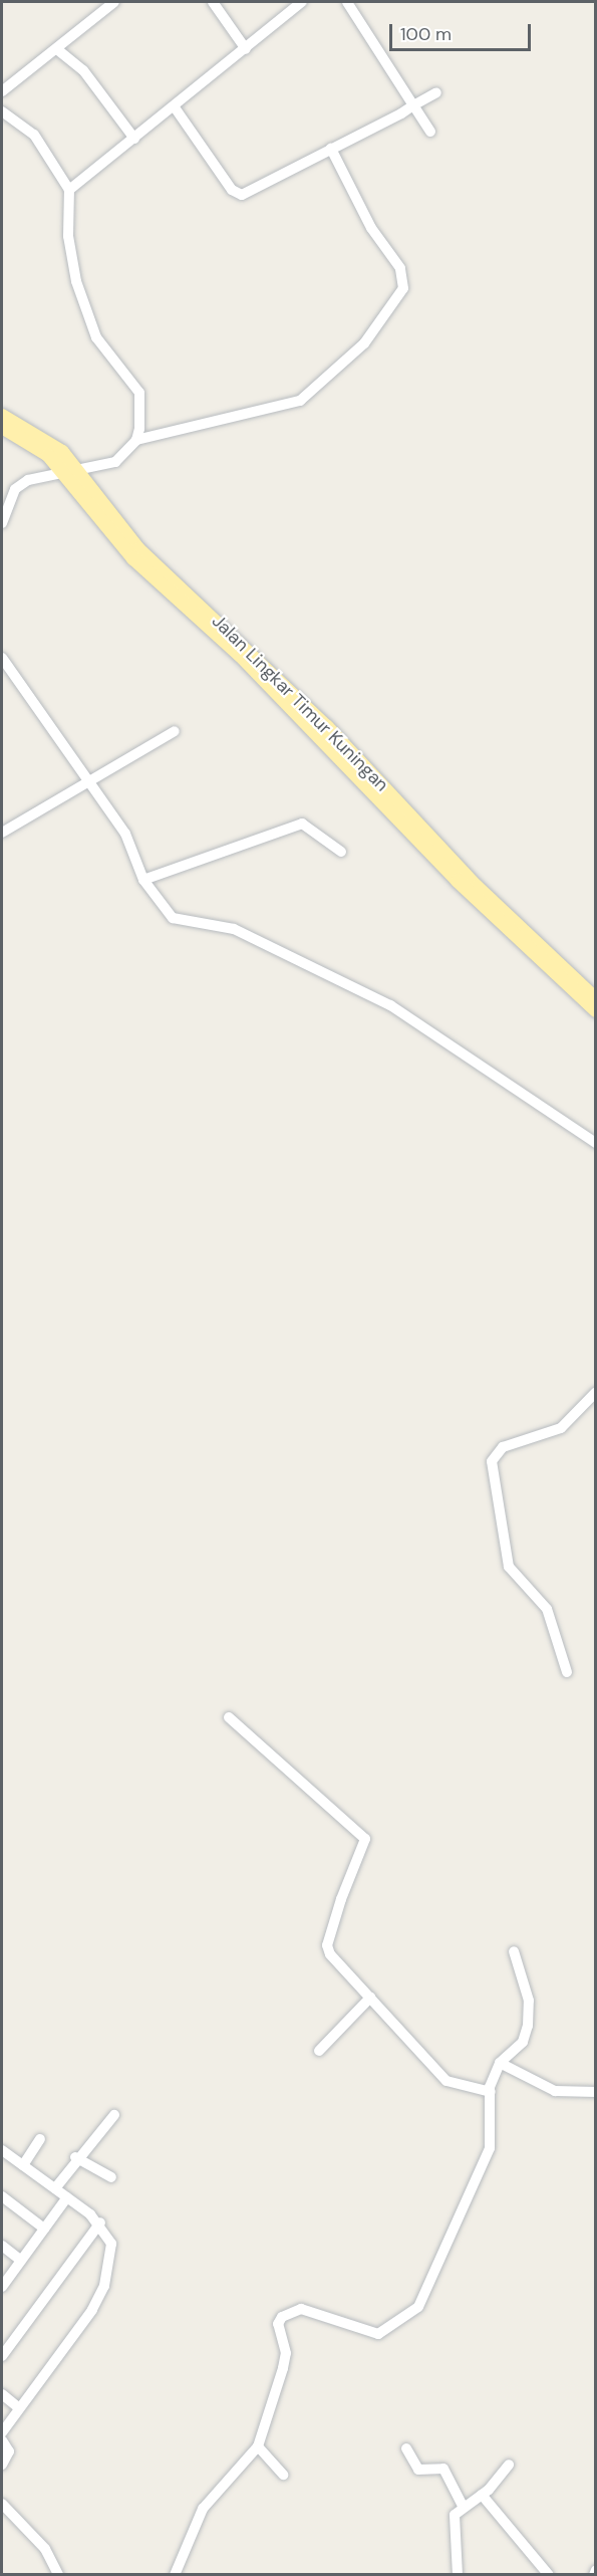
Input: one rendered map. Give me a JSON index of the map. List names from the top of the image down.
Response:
{
  "streets": {
    "main road": ["Jalan Lingkar Timur Kuningan"]
  },
  "scale_bar": "100 m"
}
